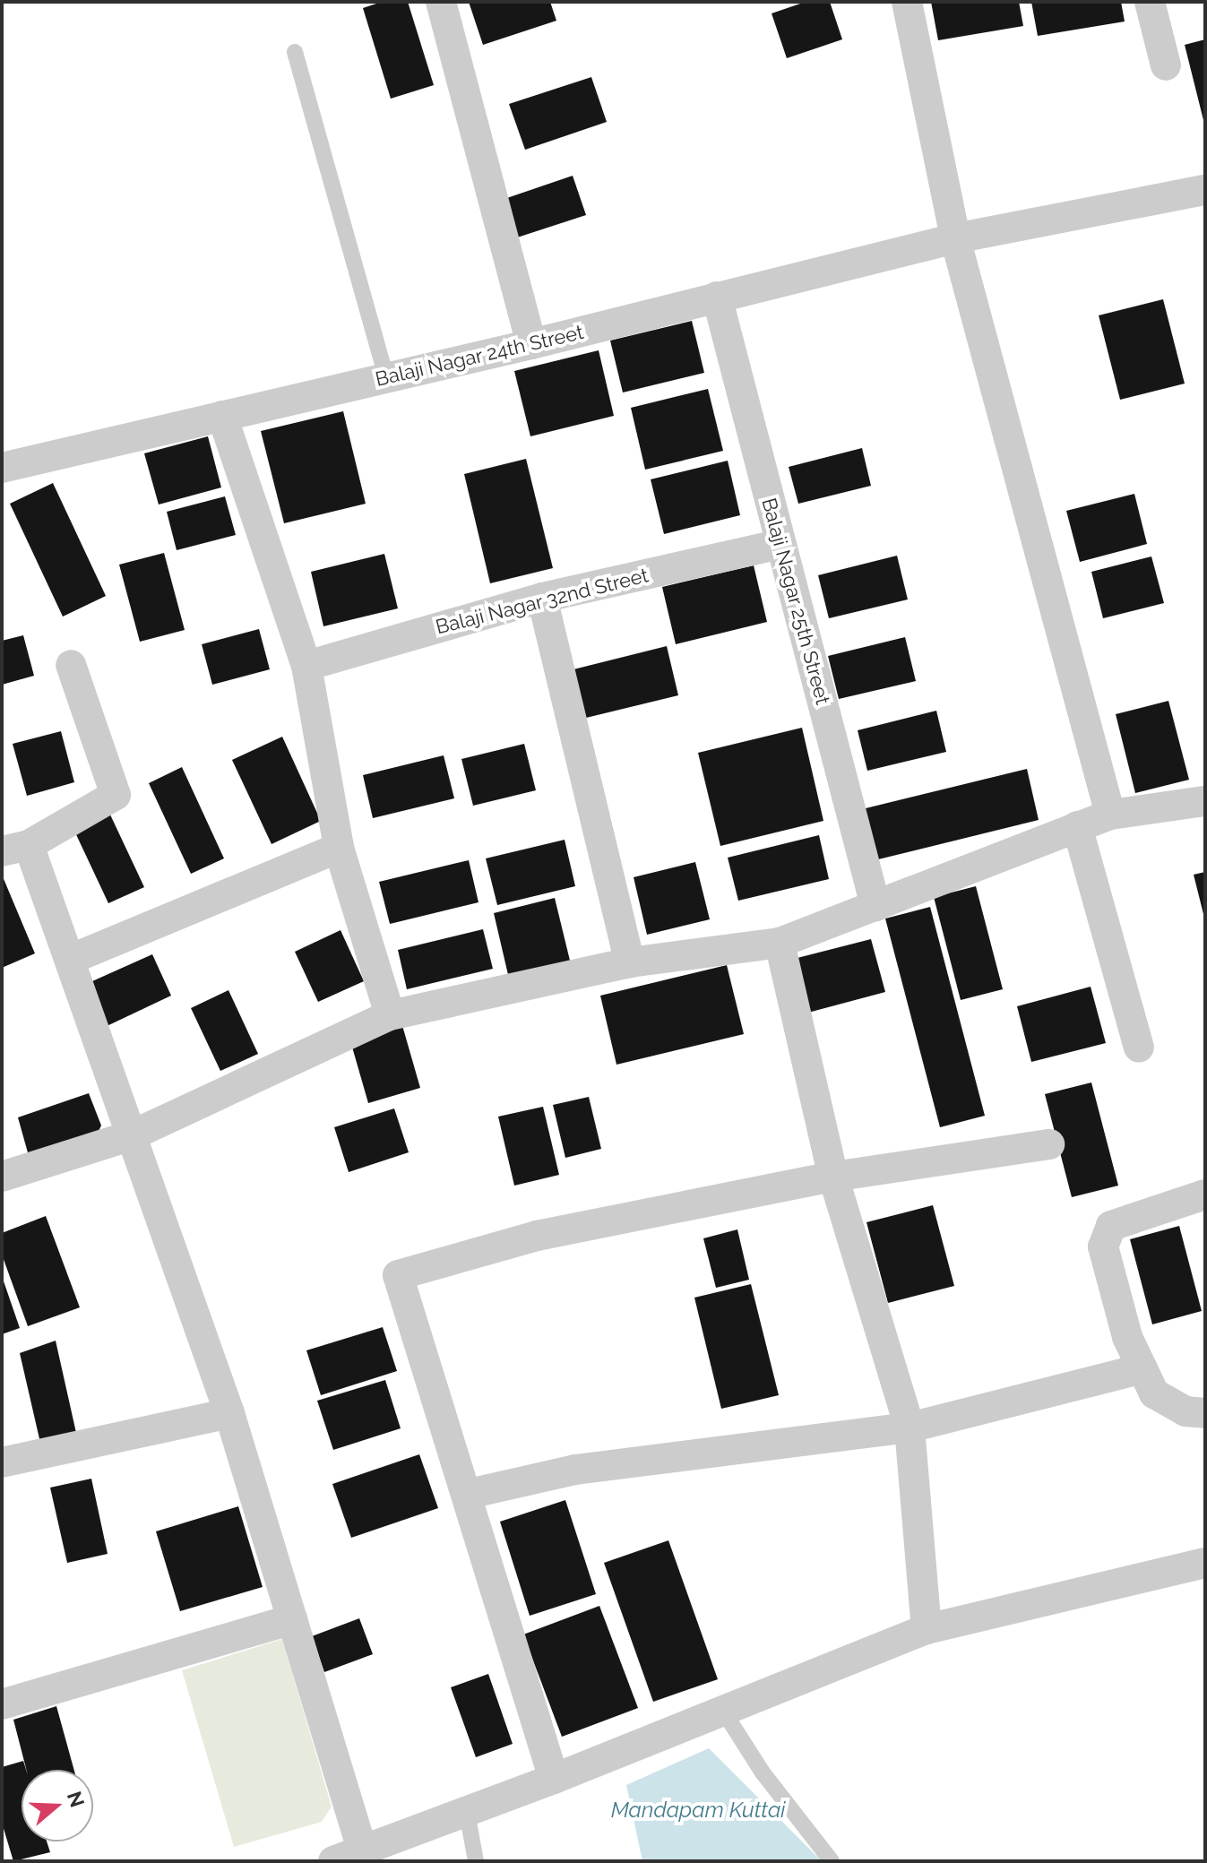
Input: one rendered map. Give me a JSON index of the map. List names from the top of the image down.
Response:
{
  "streets": {
    "street": ["Balaji Nagar 24th Street", "Balaji Nagar 32nd Street", "Balaji Nagar 25th Street"]
  },
  "crossings": [
    ["Balaji Nagar 24th Street", "Balaji Nagar 25th Street"],
    ["Balaji Nagar 32nd Street", "Balaji Nagar 25th Street"]
  ],
  "water": ["Mandapam Kuttai"],
  "north": "right"
}
